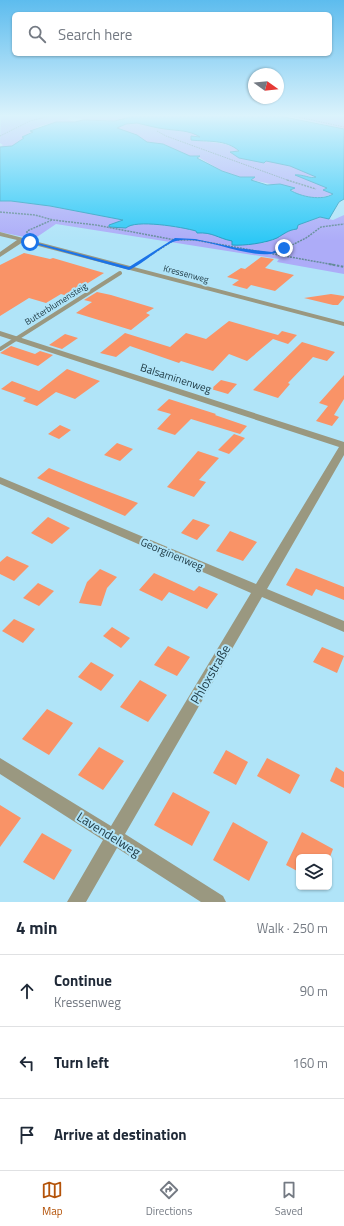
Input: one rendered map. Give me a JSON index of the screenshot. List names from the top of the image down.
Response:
{
  "streets": {
    "street": [
      "Kressenweg",
      "Balsaminenweg",
      "Georginenweg",
      "Phloxstraße",
      "Lavendelweg"
    ],
    "lane": ["Butterblumensteig"]
  },
  "crossings": [
    ["Butterblumensteig", "Balsaminenweg"],
    ["Balsaminenweg", "Phloxstraße"],
    ["Georginenweg", "Phloxstraße"],
    ["Phloxstraße", "Lavendelweg"]
  ],
  "north": "right",
  "page": {
    "search": "Search here",
    "heading": ["4 min", "Walk · 250 m"],
    "list": [
      ["Continue", "Kressenweg", "90 m"],
      ["Turn left", "160 m"],
      "Arrive at destination"
    ],
    "nav": ["Map", "Directions", "Saved"]
  }
}
